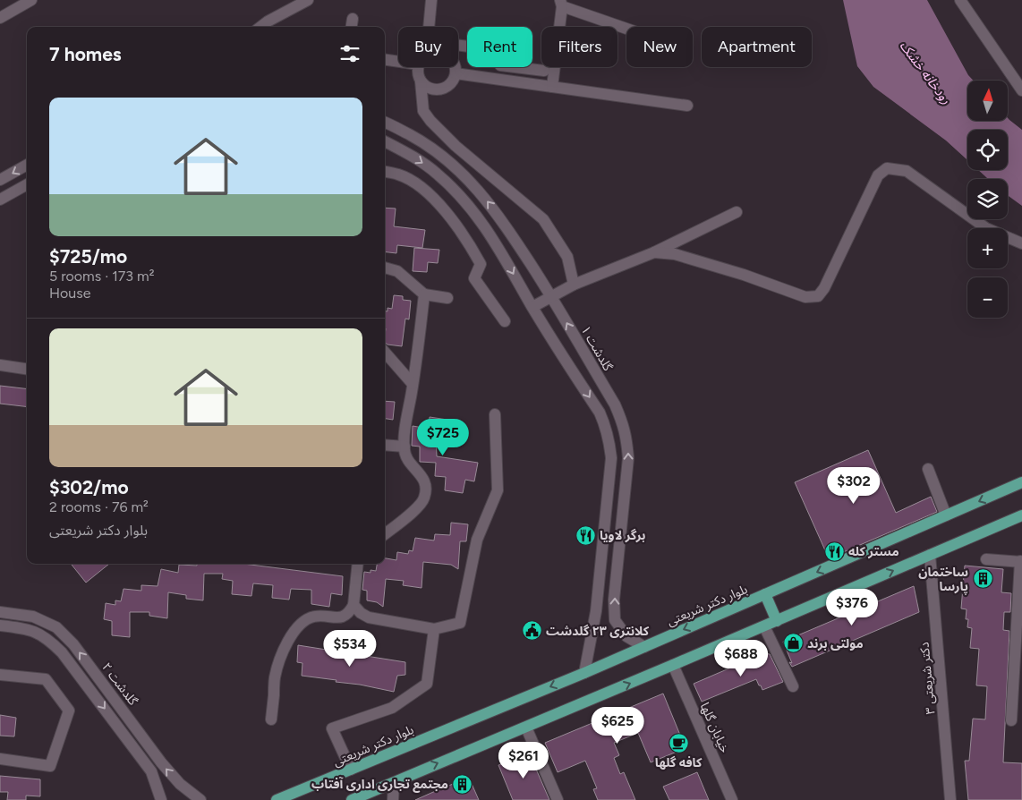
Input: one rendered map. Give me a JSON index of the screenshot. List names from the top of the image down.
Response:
{
  "streets": {
    "main road": ["بلوار دکتر شریعتی"],
    "street": [
      "گلدشت ۱",
      "۳ دکتر شریعتی",
      "گلدشت ۲",
      "خیابان گلها"
    ]
  },
  "crossings": [
    ["گلدشت ۱", "بلوار دکتر شریعتی"]
  ],
  "water": ["رودخانه خشک"],
  "places": {
    "restaurant": ["برگر لاویا", "مستر کله"],
    "building": ["ساختمان پارسا", "مجتمع تجاری اداری آفتاب"],
    "public building": ["کلانتری ۲۳ گلدشت"],
    "shop": ["مولتی برند"],
    "cafe": ["کافه گلها"]
  },
  "north": "top",
  "page": {
    "chip": [
      "Buy",
      "Rent",
      "Filters",
      "New",
      "Apartment"
    ],
    "heading": "7 homes",
    "map_buttons": ["+", "−"],
    "list": [
      {
        "name": "$725/mo",
        "note": "5 rooms · 173 m² · House"
      },
      {
        "name": "$302/mo",
        "note": "2 rooms · 76 m² · بلوار دکتر شریعتی"
      }
    ],
    "price": [
      "$725",
      "$302",
      "$376",
      "$534",
      "$688",
      "$625",
      "$261"
    ]
  }
}
